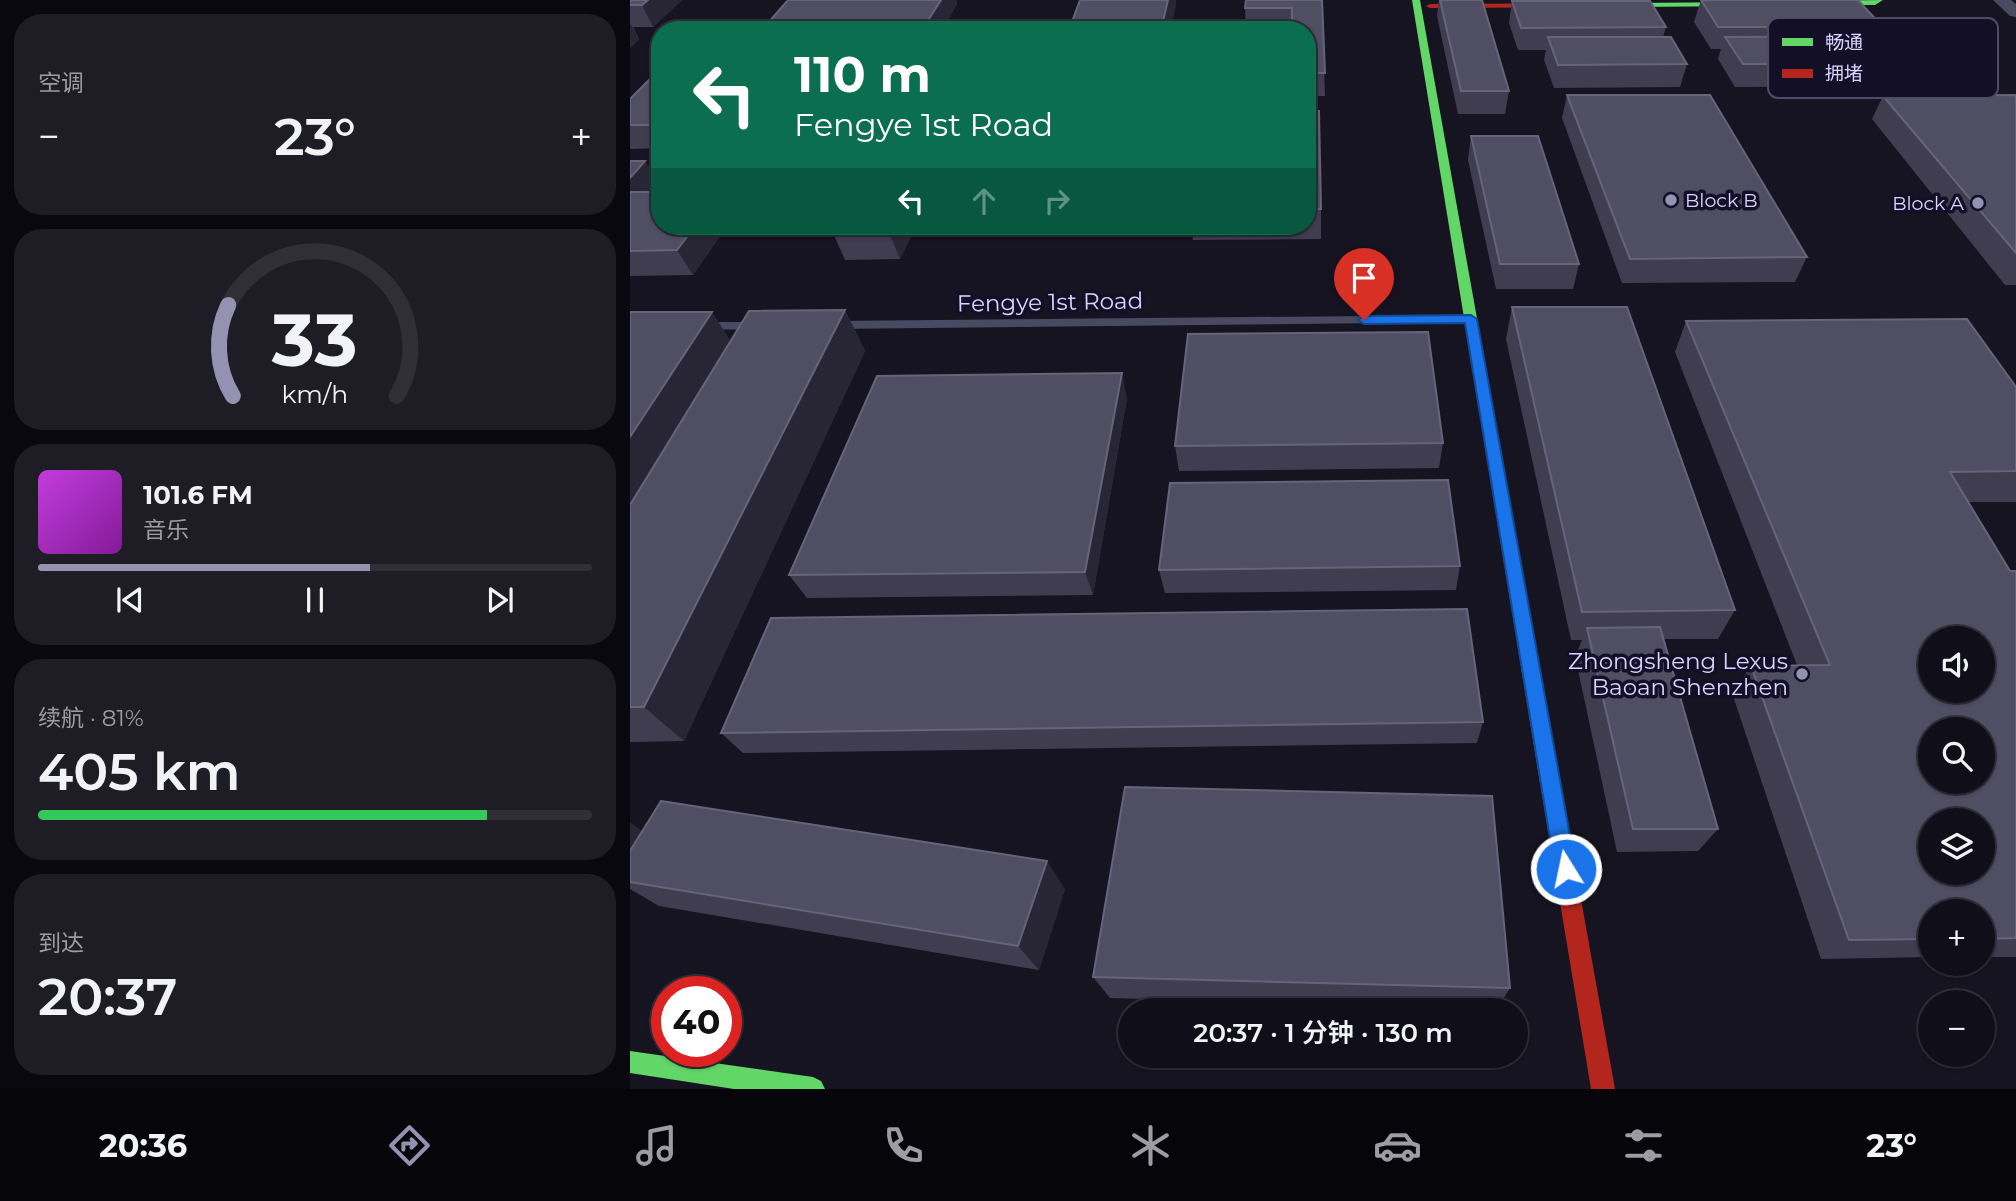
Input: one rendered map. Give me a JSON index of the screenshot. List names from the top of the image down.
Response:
{
  "streets": {
    "lane": ["Fengye 1st Road"]
  },
  "places": ["Block B", "Block A", "Zhongsheng Lexus Baoan Shenzhen"],
  "legend": ["畅通", "拥堵"],
  "page": {
    "tile": [
      "空调",
      ["续航 · 81%", "405 km"],
      ["到达", "20:37"]
    ],
    "turn": ["110 m", "Fengye 1st Road"],
    "heat": ["−", "23°", "+"],
    "song": ["101.6 FM", "音乐"],
    "map_buttons": ["+", "−"],
    "limit": "40",
    "trip": "20:37 · 1 分钟 · 130 m",
    "tabs": ["20:36", "23°"],
    "gauge": ["33", "km/h"]
  }
}
